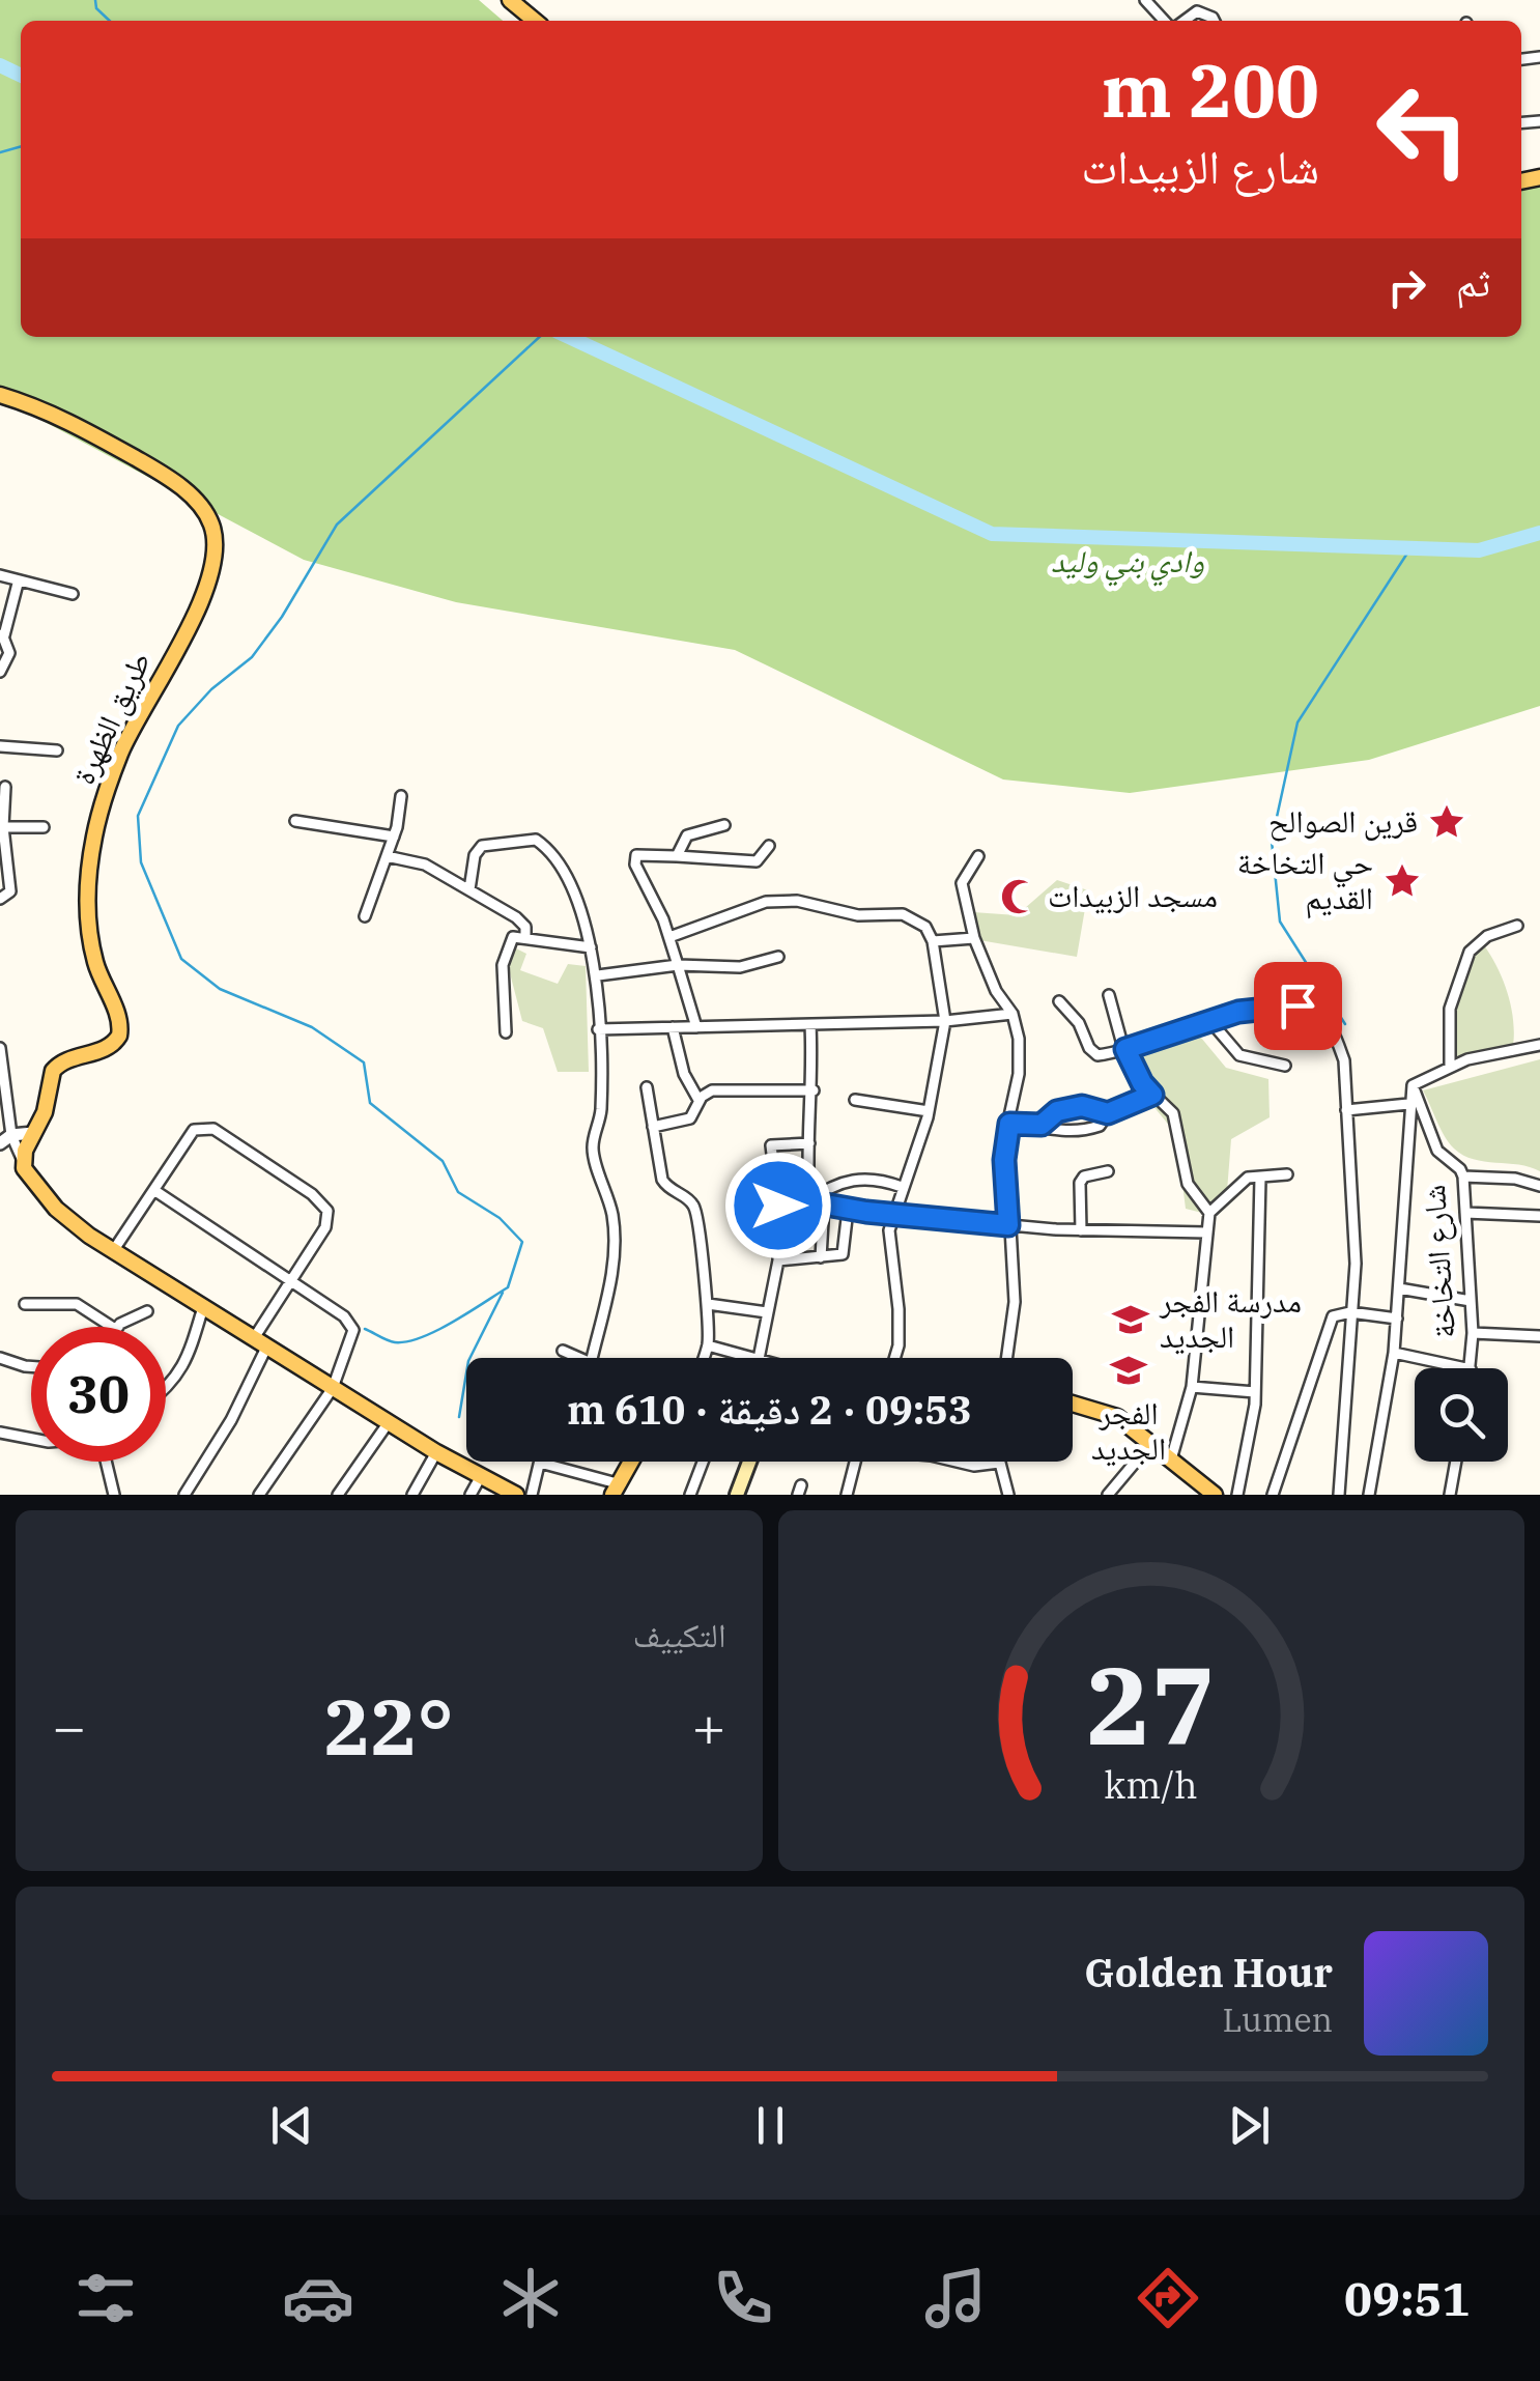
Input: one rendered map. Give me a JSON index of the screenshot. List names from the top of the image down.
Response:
{
  "streets": {
    "main road": ["طريق الظهرة"],
    "street": ["شارع التخاخة"]
  },
  "parks": ["وادي بني وليد"],
  "places": {
    "place": ["قرين الصوالح", "حي التخاخة القديم"],
    "mosque": ["مسجد الزبيدات"],
    "school or university": ["مدرسة الفجر الجديد", "الفجر الجديد"]
  },
  "page": {
    "turn": ["200 m", "شارع الزبيدات"],
    "then": "ثم",
    "limit": "30",
    "trip": "09:53 · 2 دقيقة · 610 m",
    "tile": "التكييف",
    "heat": ["−", "22°", "+"],
    "song": ["Golden Hour", "Lumen"],
    "tabs": "09:51",
    "gauge": ["27", "km/h"]
  }
}
